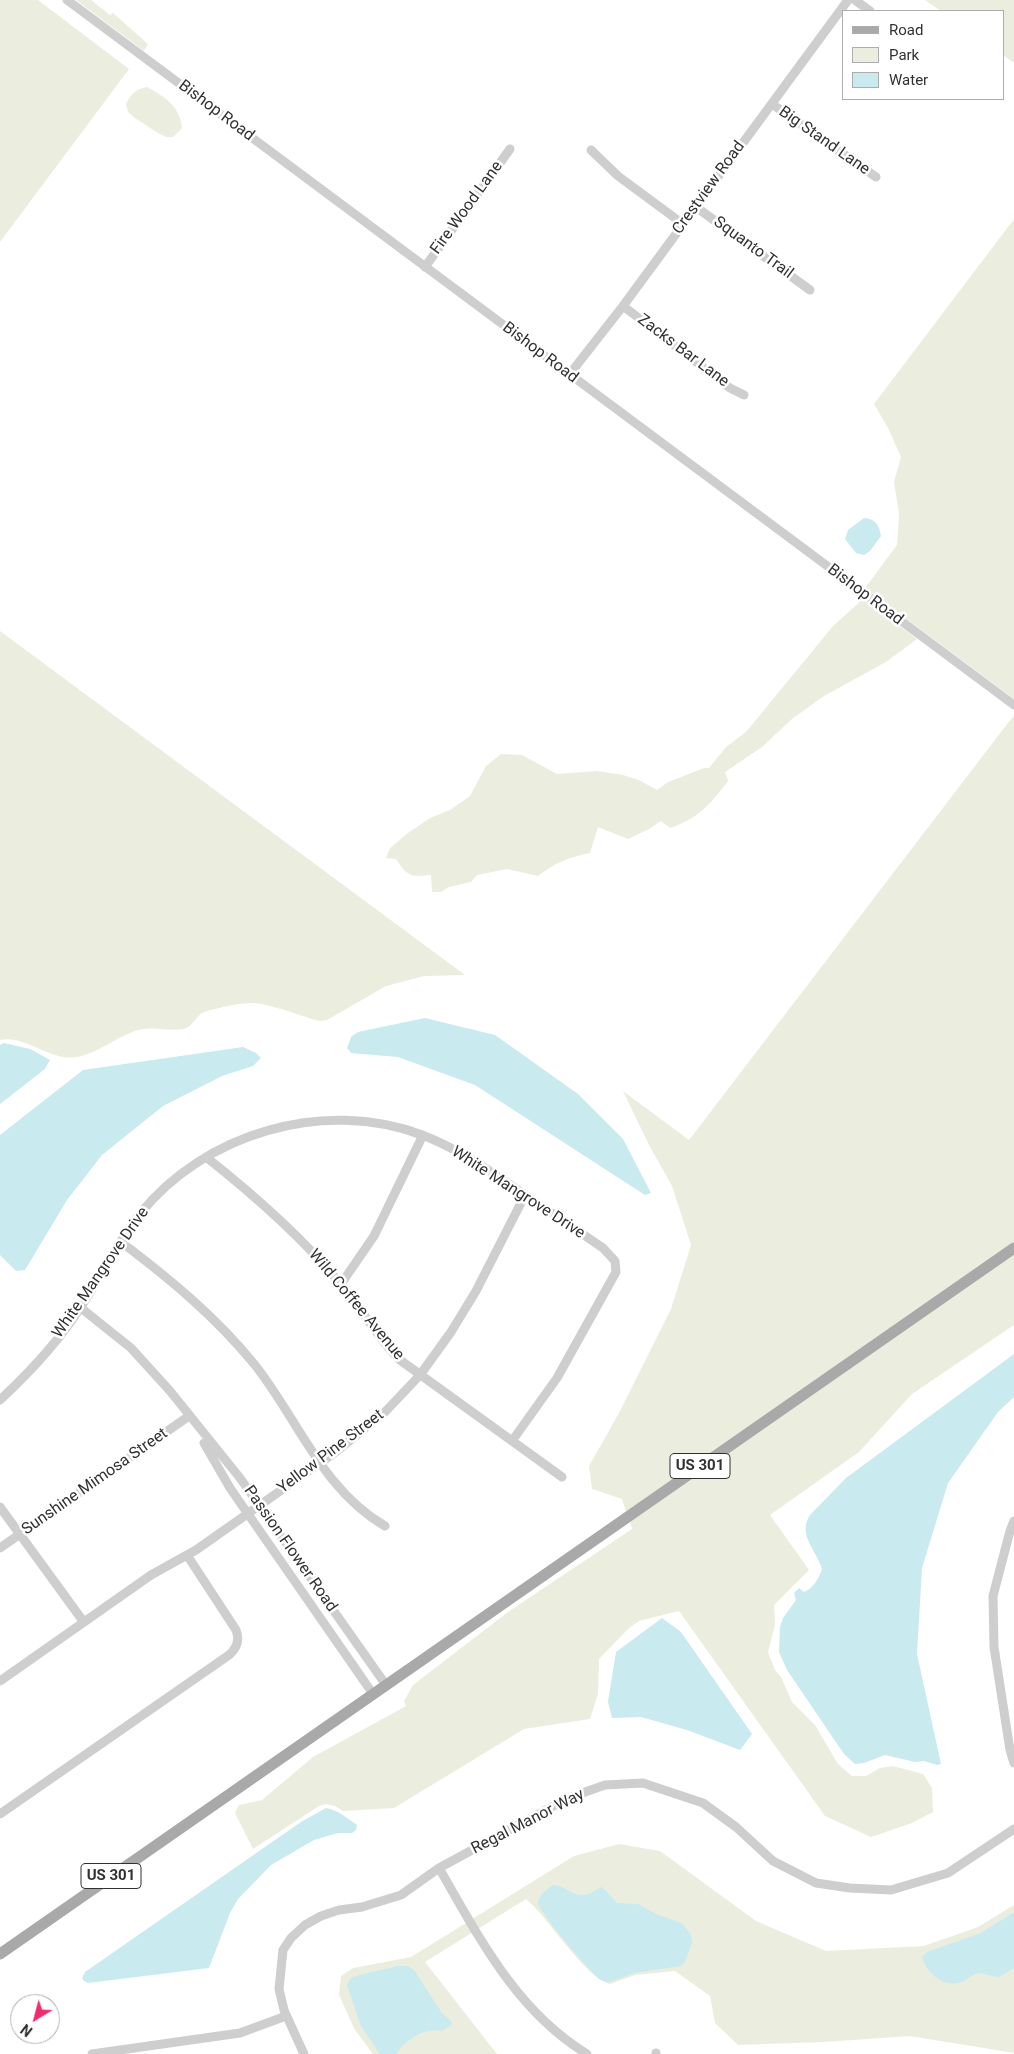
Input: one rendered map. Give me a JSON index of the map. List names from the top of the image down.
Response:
{
  "streets": {
    "main road": ["US 301"],
    "street": [
      "Bishop Road",
      "Big Stand Lane",
      "Crestview Road",
      "Fire Wood Lane",
      "Squanto Trail",
      "Zacks Bar Lane",
      "White Mangrove Drive",
      "Wild Coffee Avenue",
      "Yellow Pine Street",
      "Sunshine Mimosa Street",
      "Passion Flower Road",
      "Regal Manor Way"
    ]
  },
  "crossings": [
    ["Bishop Road", "Crestview Road"],
    ["Bishop Road", "Fire Wood Lane"],
    ["Big Stand Lane", "Crestview Road"],
    ["Crestview Road", "Squanto Trail"],
    ["Crestview Road", "Zacks Bar Lane"],
    ["White Mangrove Drive", "Wild Coffee Avenue"],
    ["White Mangrove Drive", "Yellow Pine Street"],
    ["White Mangrove Drive", "Passion Flower Road"],
    ["Wild Coffee Avenue", "Yellow Pine Street"],
    ["Yellow Pine Street", "Passion Flower Road"],
    ["US 301", "Passion Flower Road"],
    ["Sunshine Mimosa Street", "Passion Flower Road"]
  ],
  "legend": ["Road", "Park", "Water"],
  "north": "bottom left"
}
